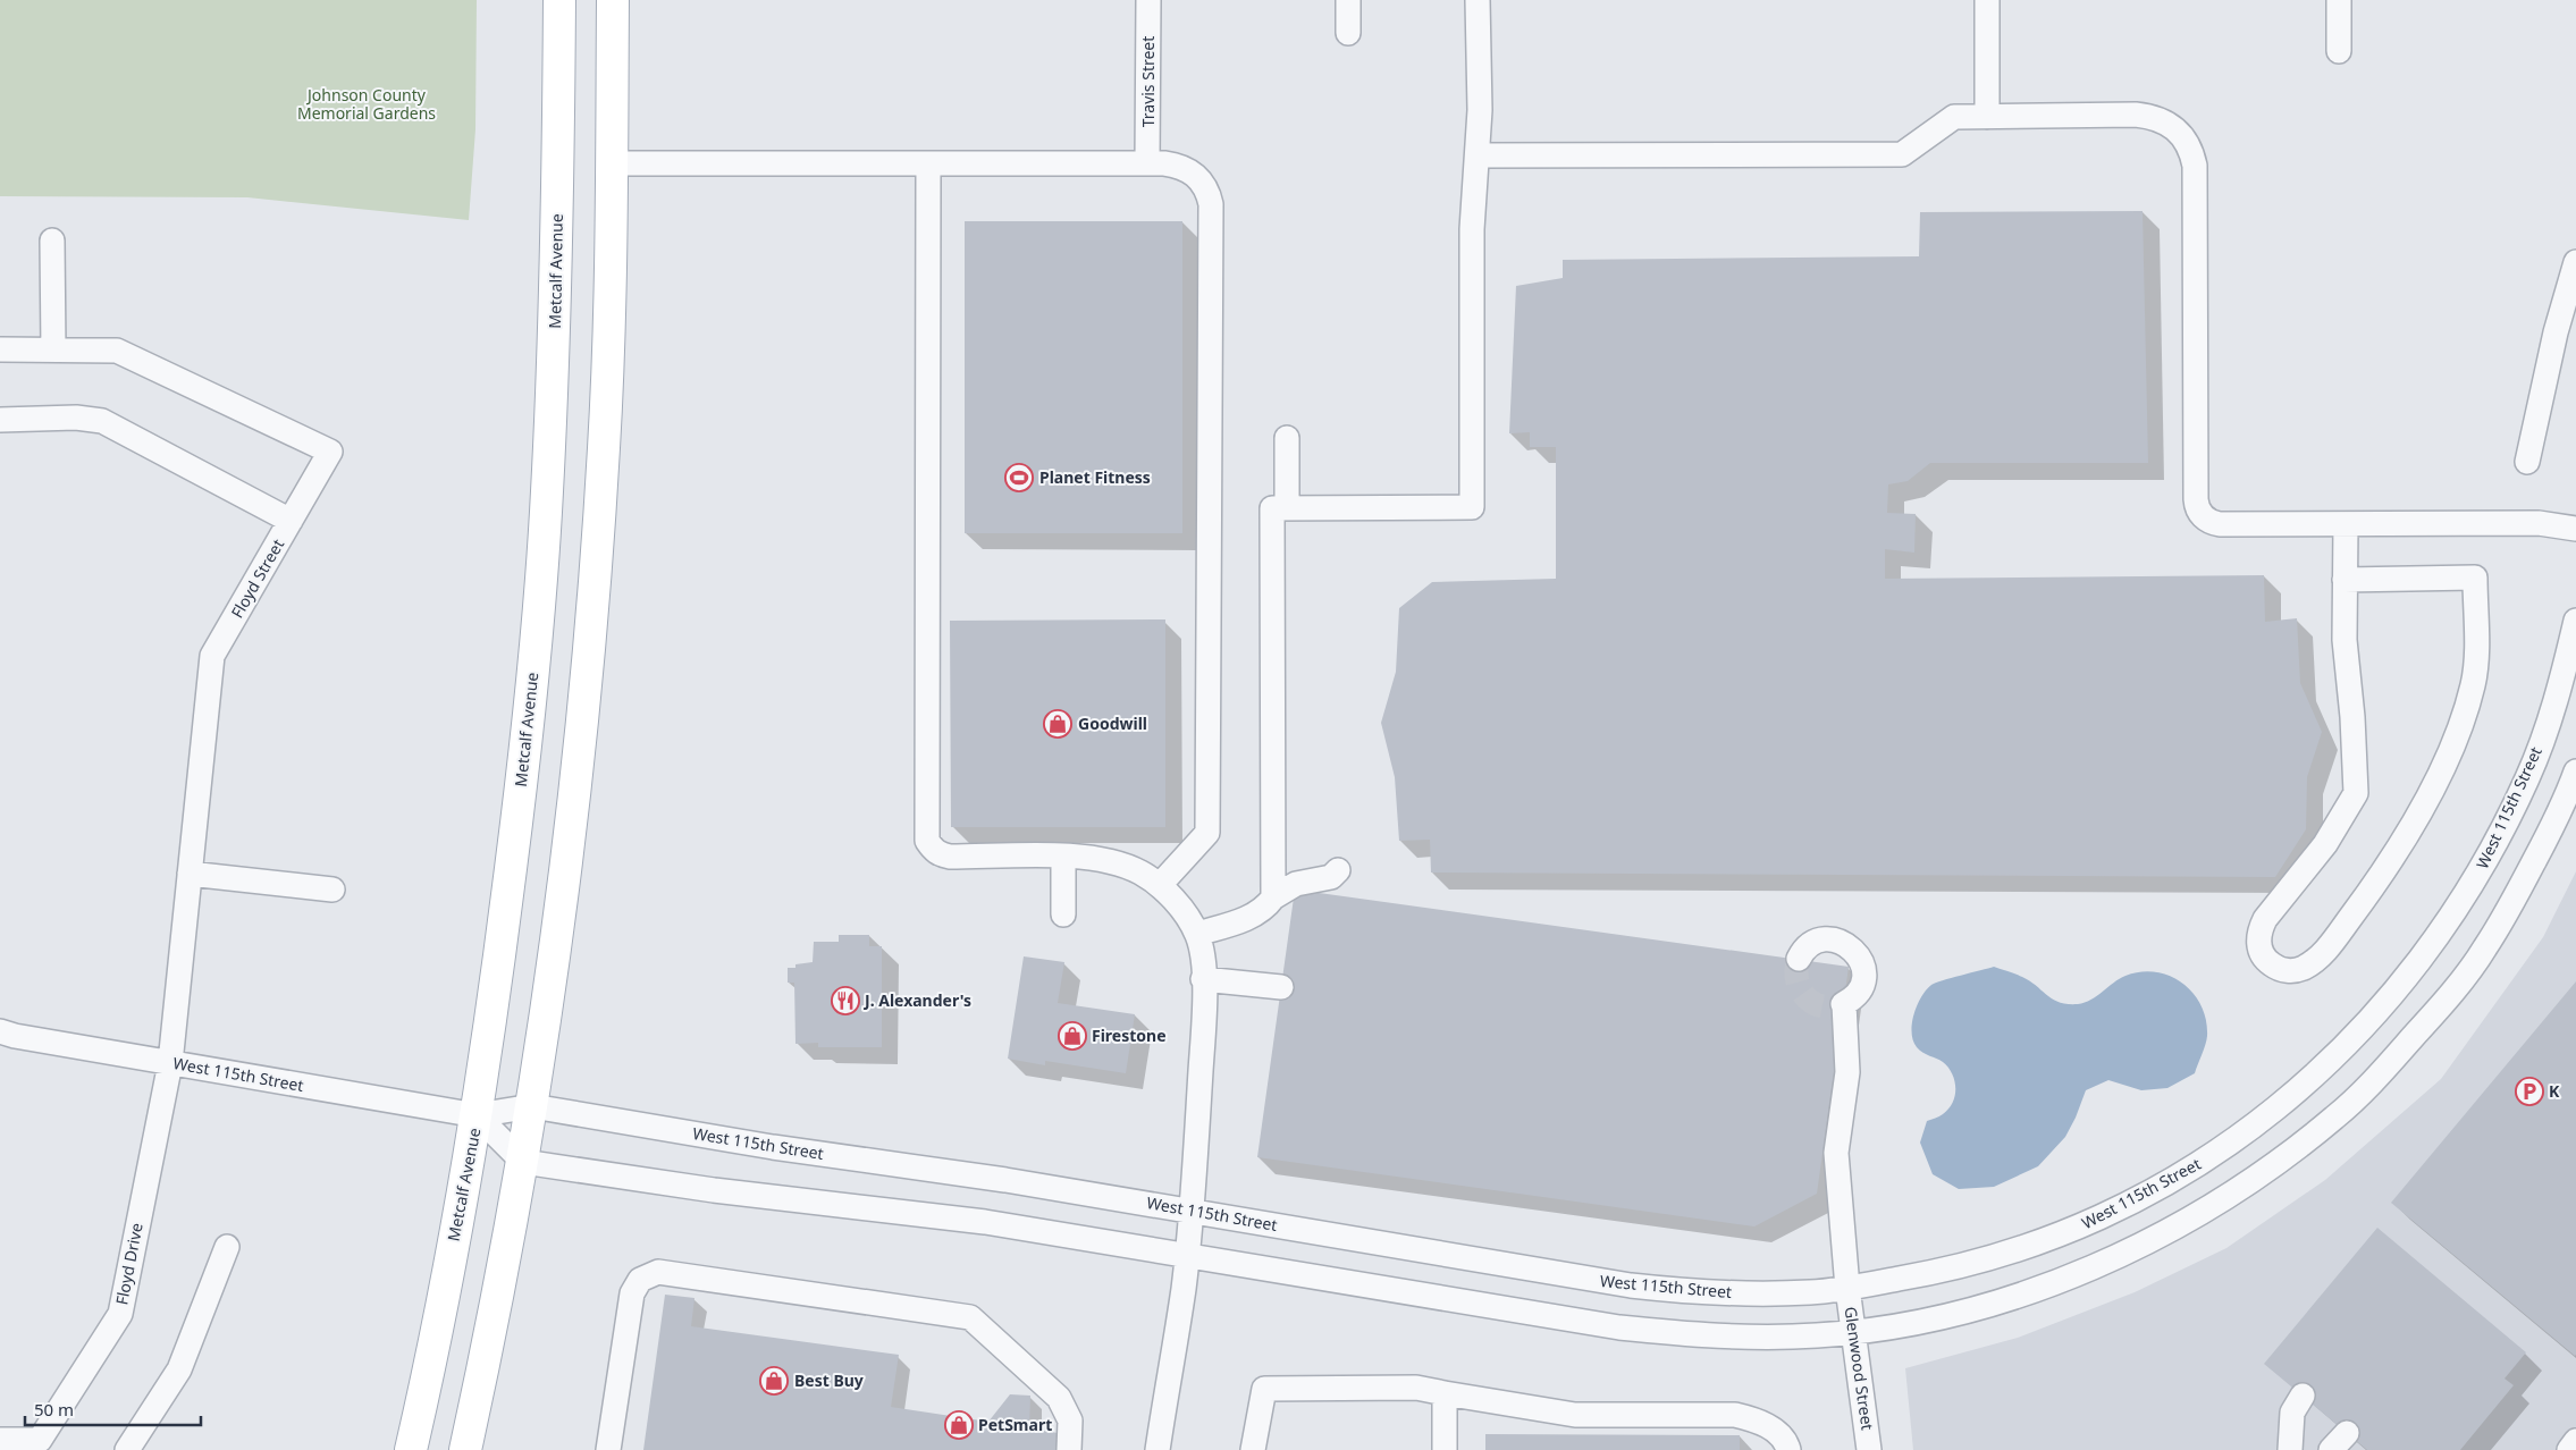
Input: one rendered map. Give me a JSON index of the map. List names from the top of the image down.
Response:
{
  "streets": {
    "main road": ["Metcalf Avenue"],
    "street": [
      "Travis Street",
      "Floyd Street",
      "West 115th Street",
      "Floyd Drive",
      "Glenwood Street"
    ]
  },
  "crossings": [
    ["Metcalf Avenue", "West 115th Street"],
    ["Floyd Street", "West 115th Street"],
    ["Floyd Street", "Floyd Drive"],
    ["West 115th Street", "Floyd Drive"],
    ["West 115th Street", "Glenwood Street"]
  ],
  "parks": ["Johnson County Memorial Gardens"],
  "places": {
    "sports": ["Planet Fitness"],
    "shop": [
      "Goodwill",
      "Firestone",
      "Best Buy",
      "PetSmart"
    ],
    "restaurant": ["J. Alexander's"],
    "parking": ["K"]
  },
  "scale_bar": "50 m"
}
